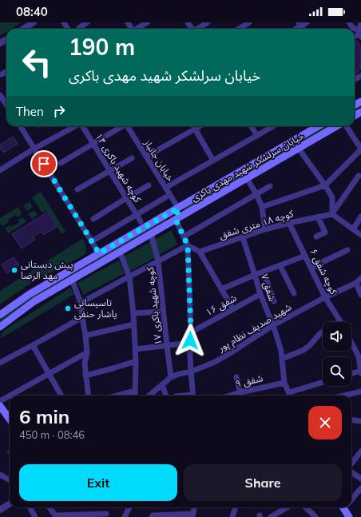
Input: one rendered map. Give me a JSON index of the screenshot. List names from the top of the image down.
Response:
{
  "streets": {
    "main road": ["خیابان سرلشکر شهید مهدی باکری"],
    "street": [
      "خیابان جانباز",
      "کوچه شهید باکری ۱۴",
      "کوچه ۱۸ متری شفق",
      "کوچه شفق ۶",
      "شفق ۷",
      "شفق ۱۶",
      "کوچه شهید باکری ۱۷",
      "شهید صدیف نظام پور",
      "شفق ۹"
    ]
  },
  "crossings": [
    ["خیابان جانباز", "خیابان سرلشکر شهید مهدی باکری"],
    ["خیابان سرلشکر شهید مهدی باکری", "کوچه شهید باکری ۱۷"],
    ["کوچه ۱۸ متری شفق", "کوچه شفق ۶"],
    ["کوچه ۱۸ متری شفق", "شفق ۷"],
    ["کوچه شفق ۶", "شهید صدیف نظام پور"],
    ["شفق ۷", "شفق ۱۶"],
    ["شفق ۷", "شهید صدیف نظام پور"],
    ["شفق ۷", "شفق ۹"],
    ["کوچه شهید باکری ۱۷", "شهید صدیف نظام پور"]
  ],
  "places": ["پیش دبستانی مهد الرضا", "تاسیساتی یاشار حنفی"],
  "page": {
    "status": "08:40",
    "turn": ["190 m", "خیابان سرلشکر شهید مهدی باکری"],
    "then": "Then",
    "heading": ["6 min", "450 m · 08:46"],
    "buttons": ["Exit", "Share"]
  }
}
